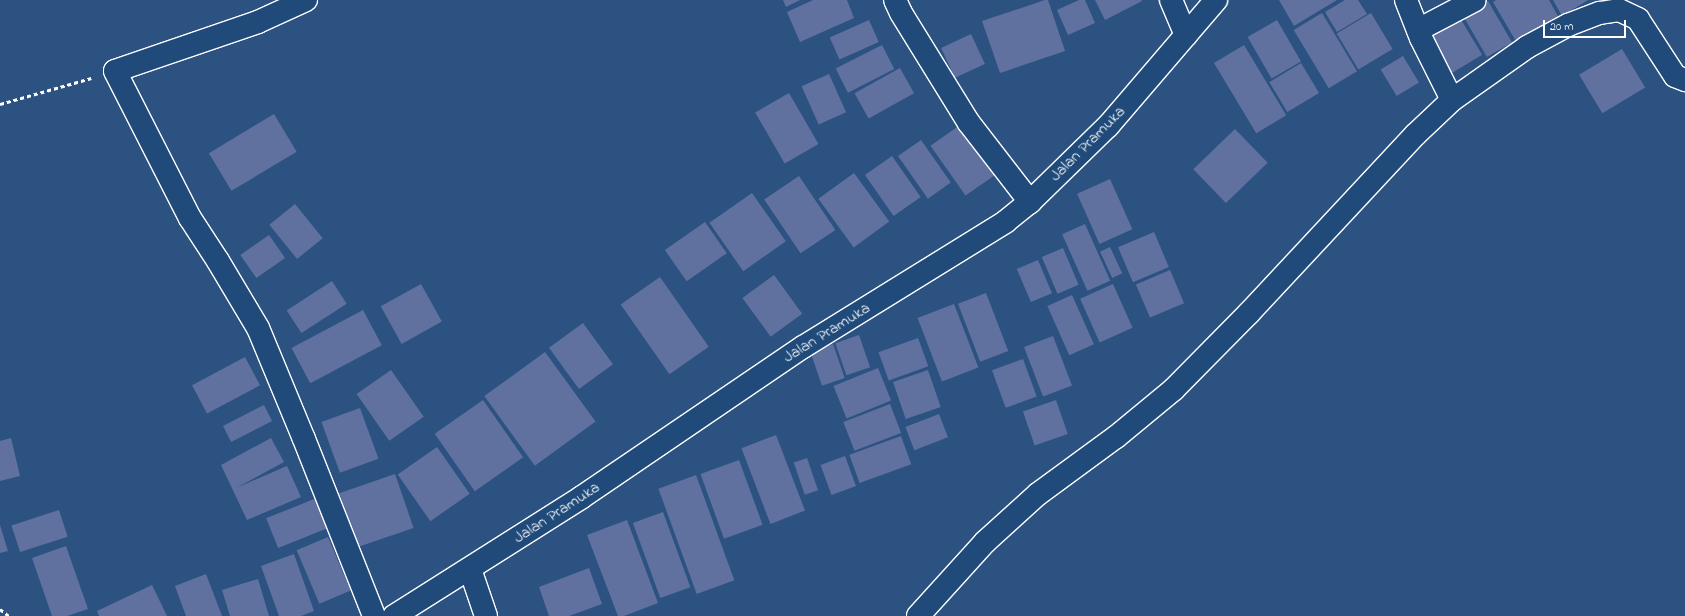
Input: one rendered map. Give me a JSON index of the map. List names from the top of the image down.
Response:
{
  "streets": {
    "street": ["Jalan Pramuka"]
  },
  "scale_bar": "20 m"
}
